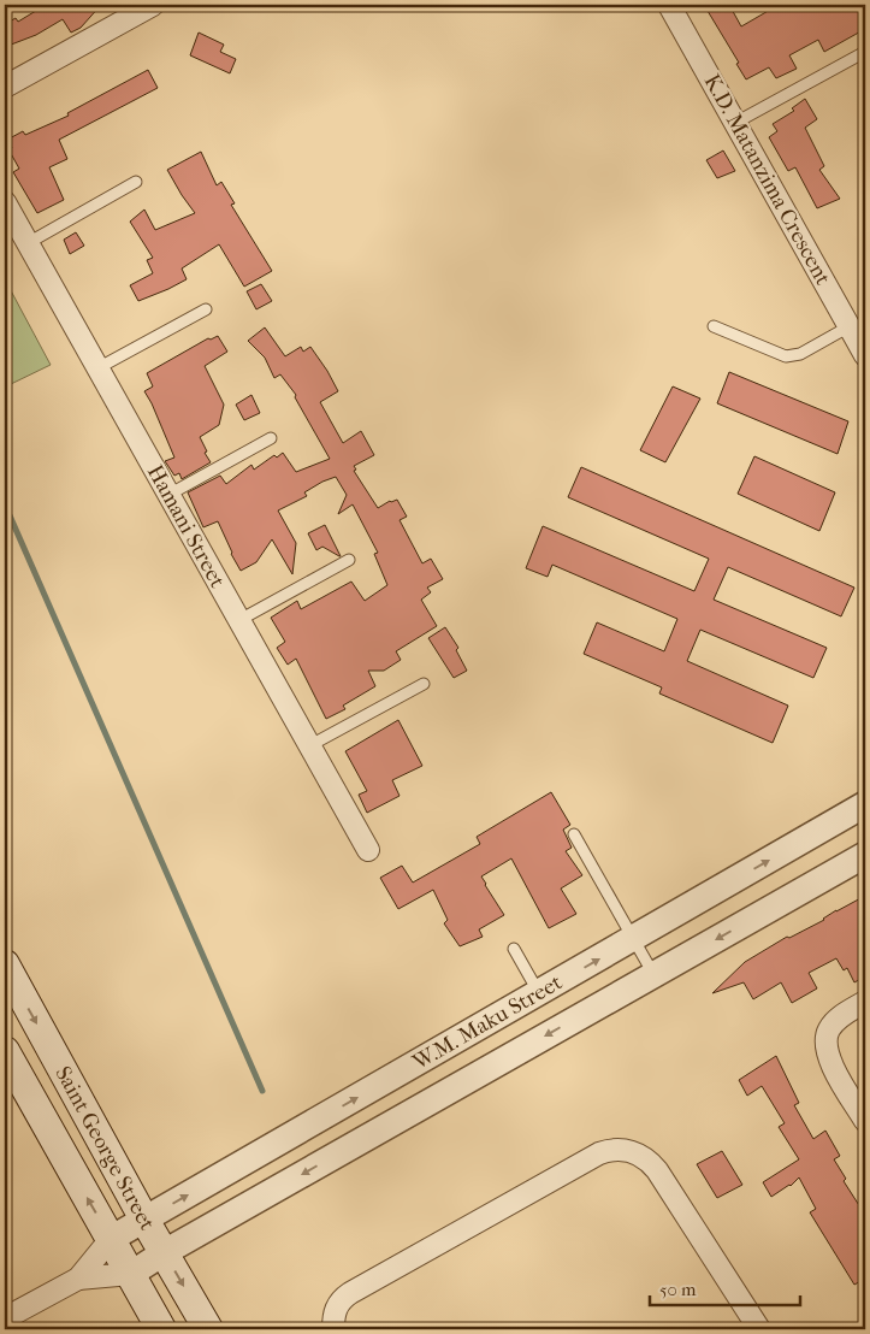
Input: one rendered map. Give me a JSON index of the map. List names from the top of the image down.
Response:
{
  "streets": {
    "main road": ["Saint George Street"],
    "street": ["K.D. Matanzima Crescent", "Hamani Street", "W.M. Maku Street"]
  },
  "crossings": [
    ["W.M. Maku Street", "Saint George Street"]
  ],
  "scale_bar": "50 m"
}
